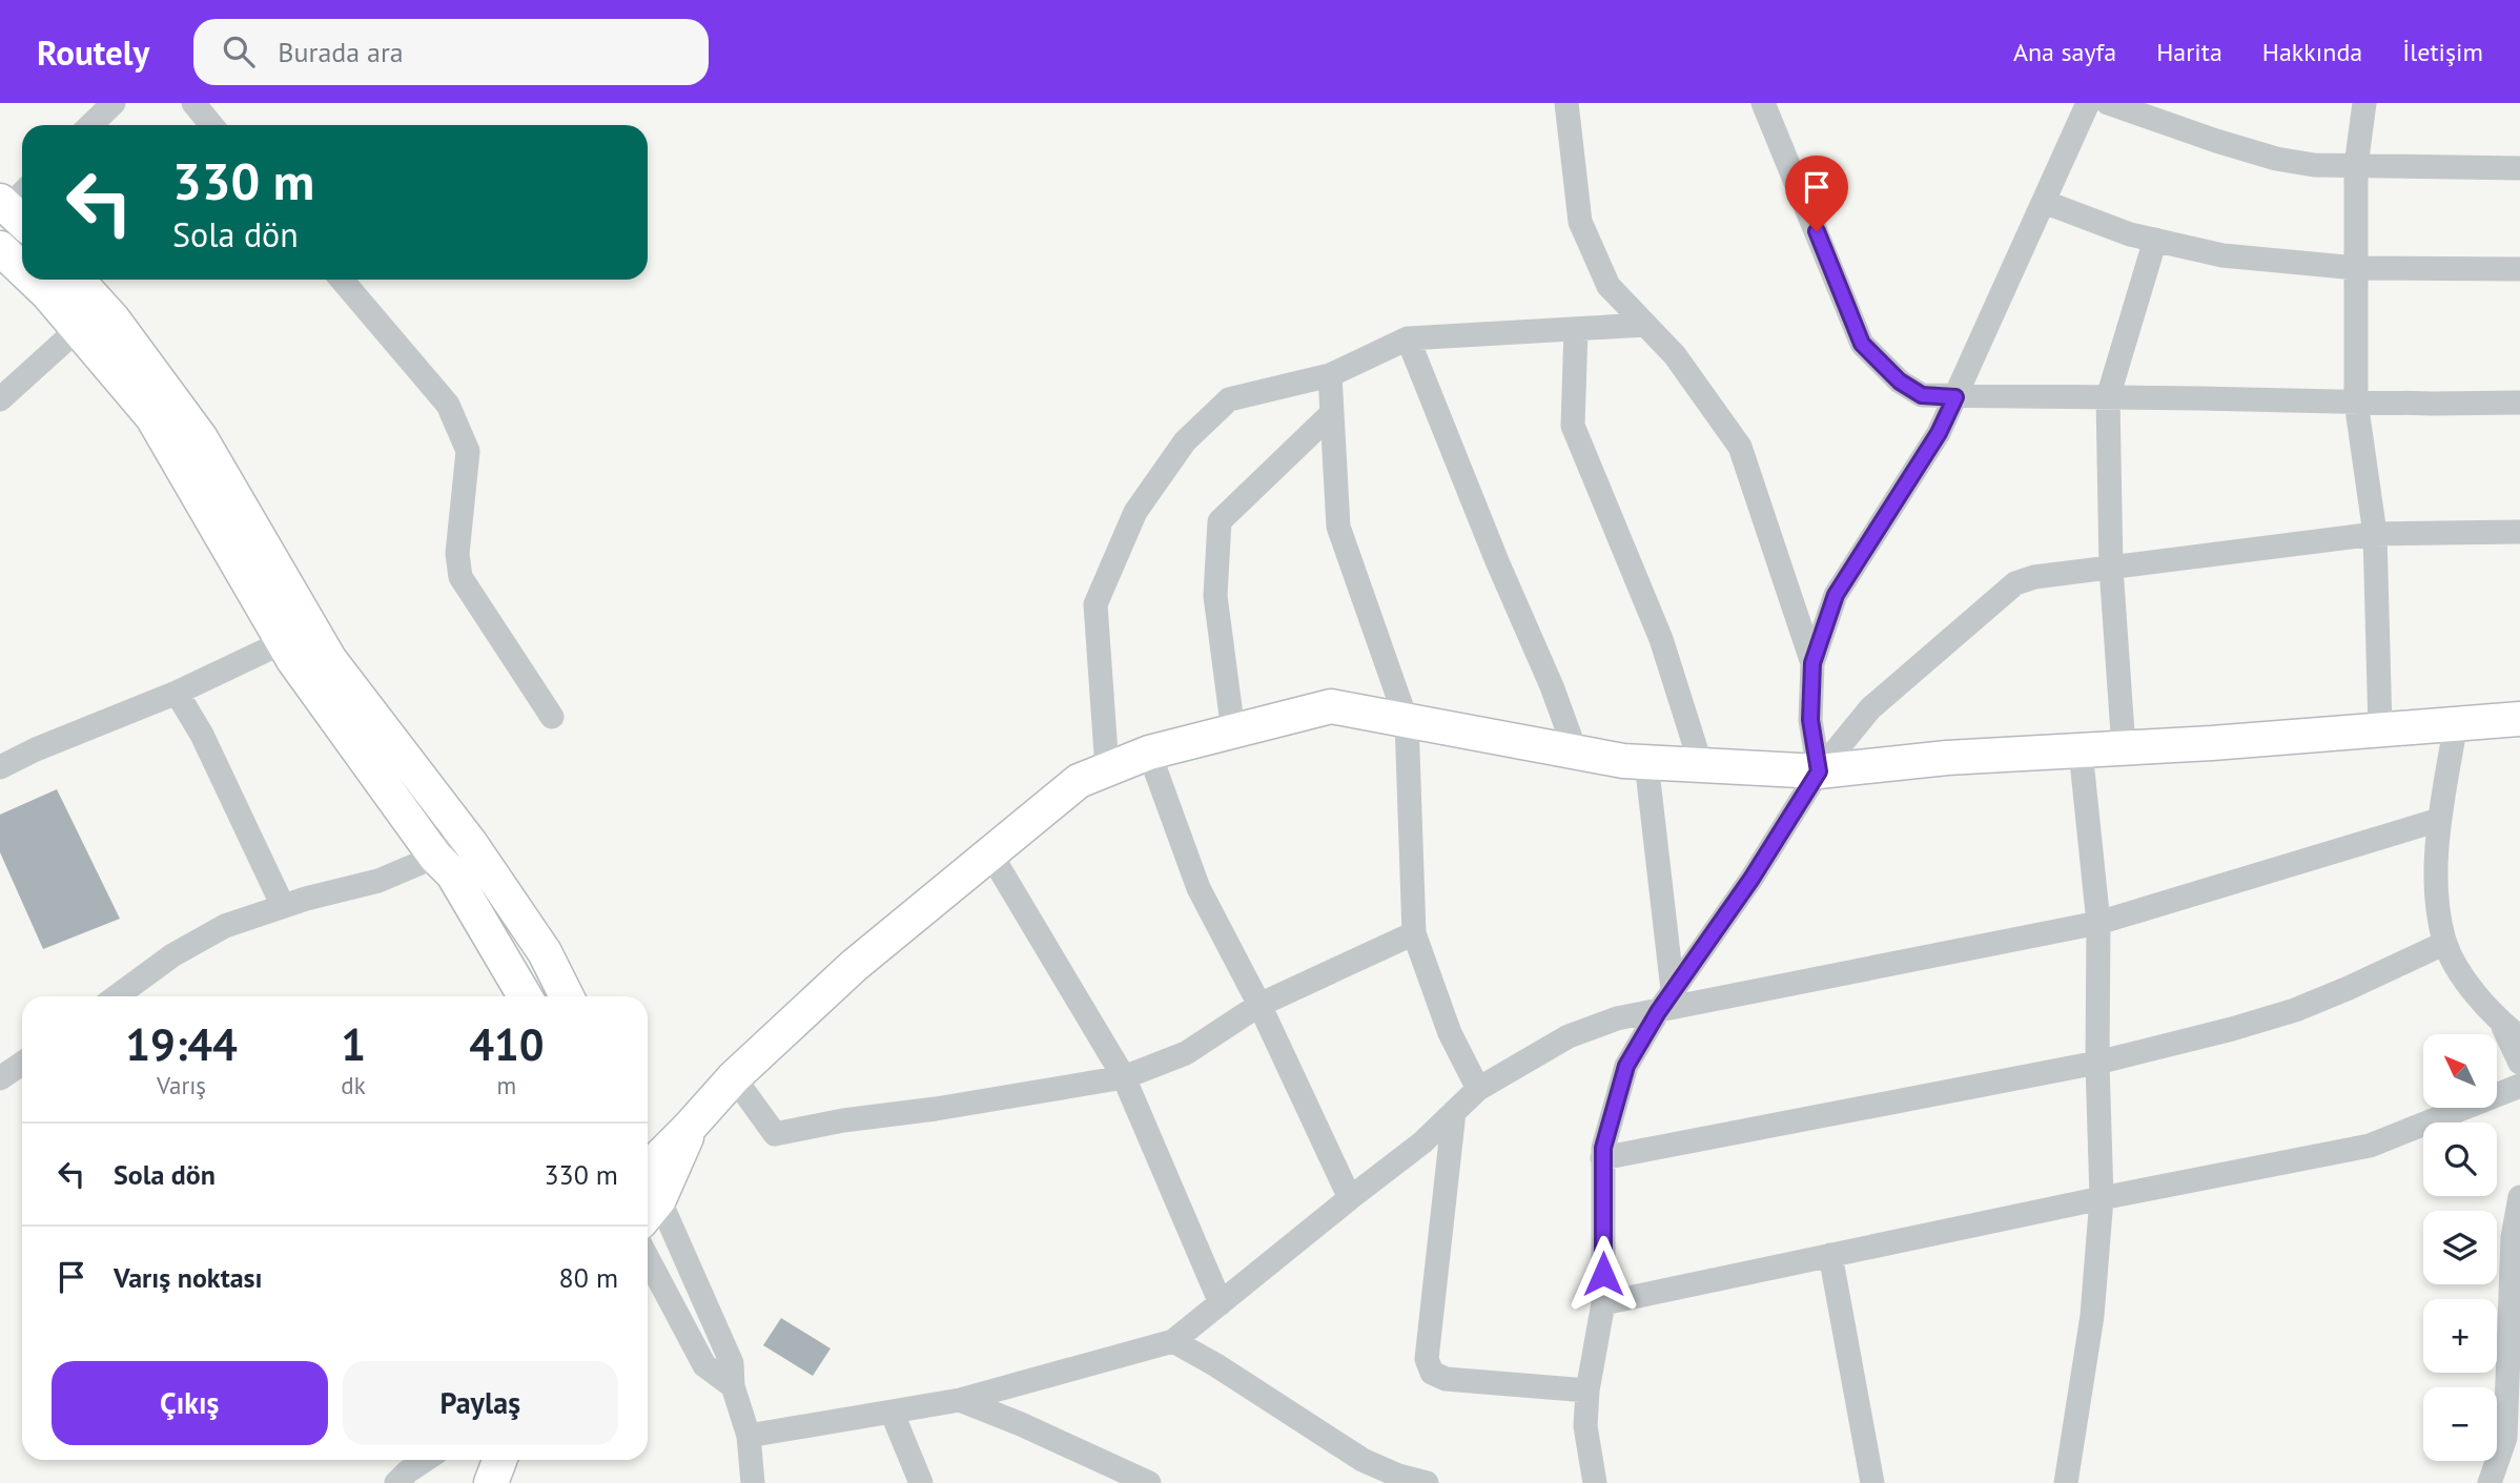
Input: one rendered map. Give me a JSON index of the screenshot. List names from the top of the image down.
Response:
{
  "north": "top left",
  "page": {
    "header": "Routely",
    "search": "Burada ara",
    "nav": [
      "Ana sayfa",
      "Harita",
      "Hakkında",
      "İletişim"
    ],
    "turn": ["330 m", "Sola dön"],
    "eta": [
      "19:44",
      "Varış",
      "1",
      "dk",
      "410",
      "m"
    ],
    "map_buttons": ["+", "−"],
    "list": [
      {
        "name": "Sola dön",
        "value": "330 m"
      },
      {
        "name": "Varış noktası",
        "value": "80 m"
      }
    ],
    "buttons": ["Çıkış", "Paylaş"]
  }
}
